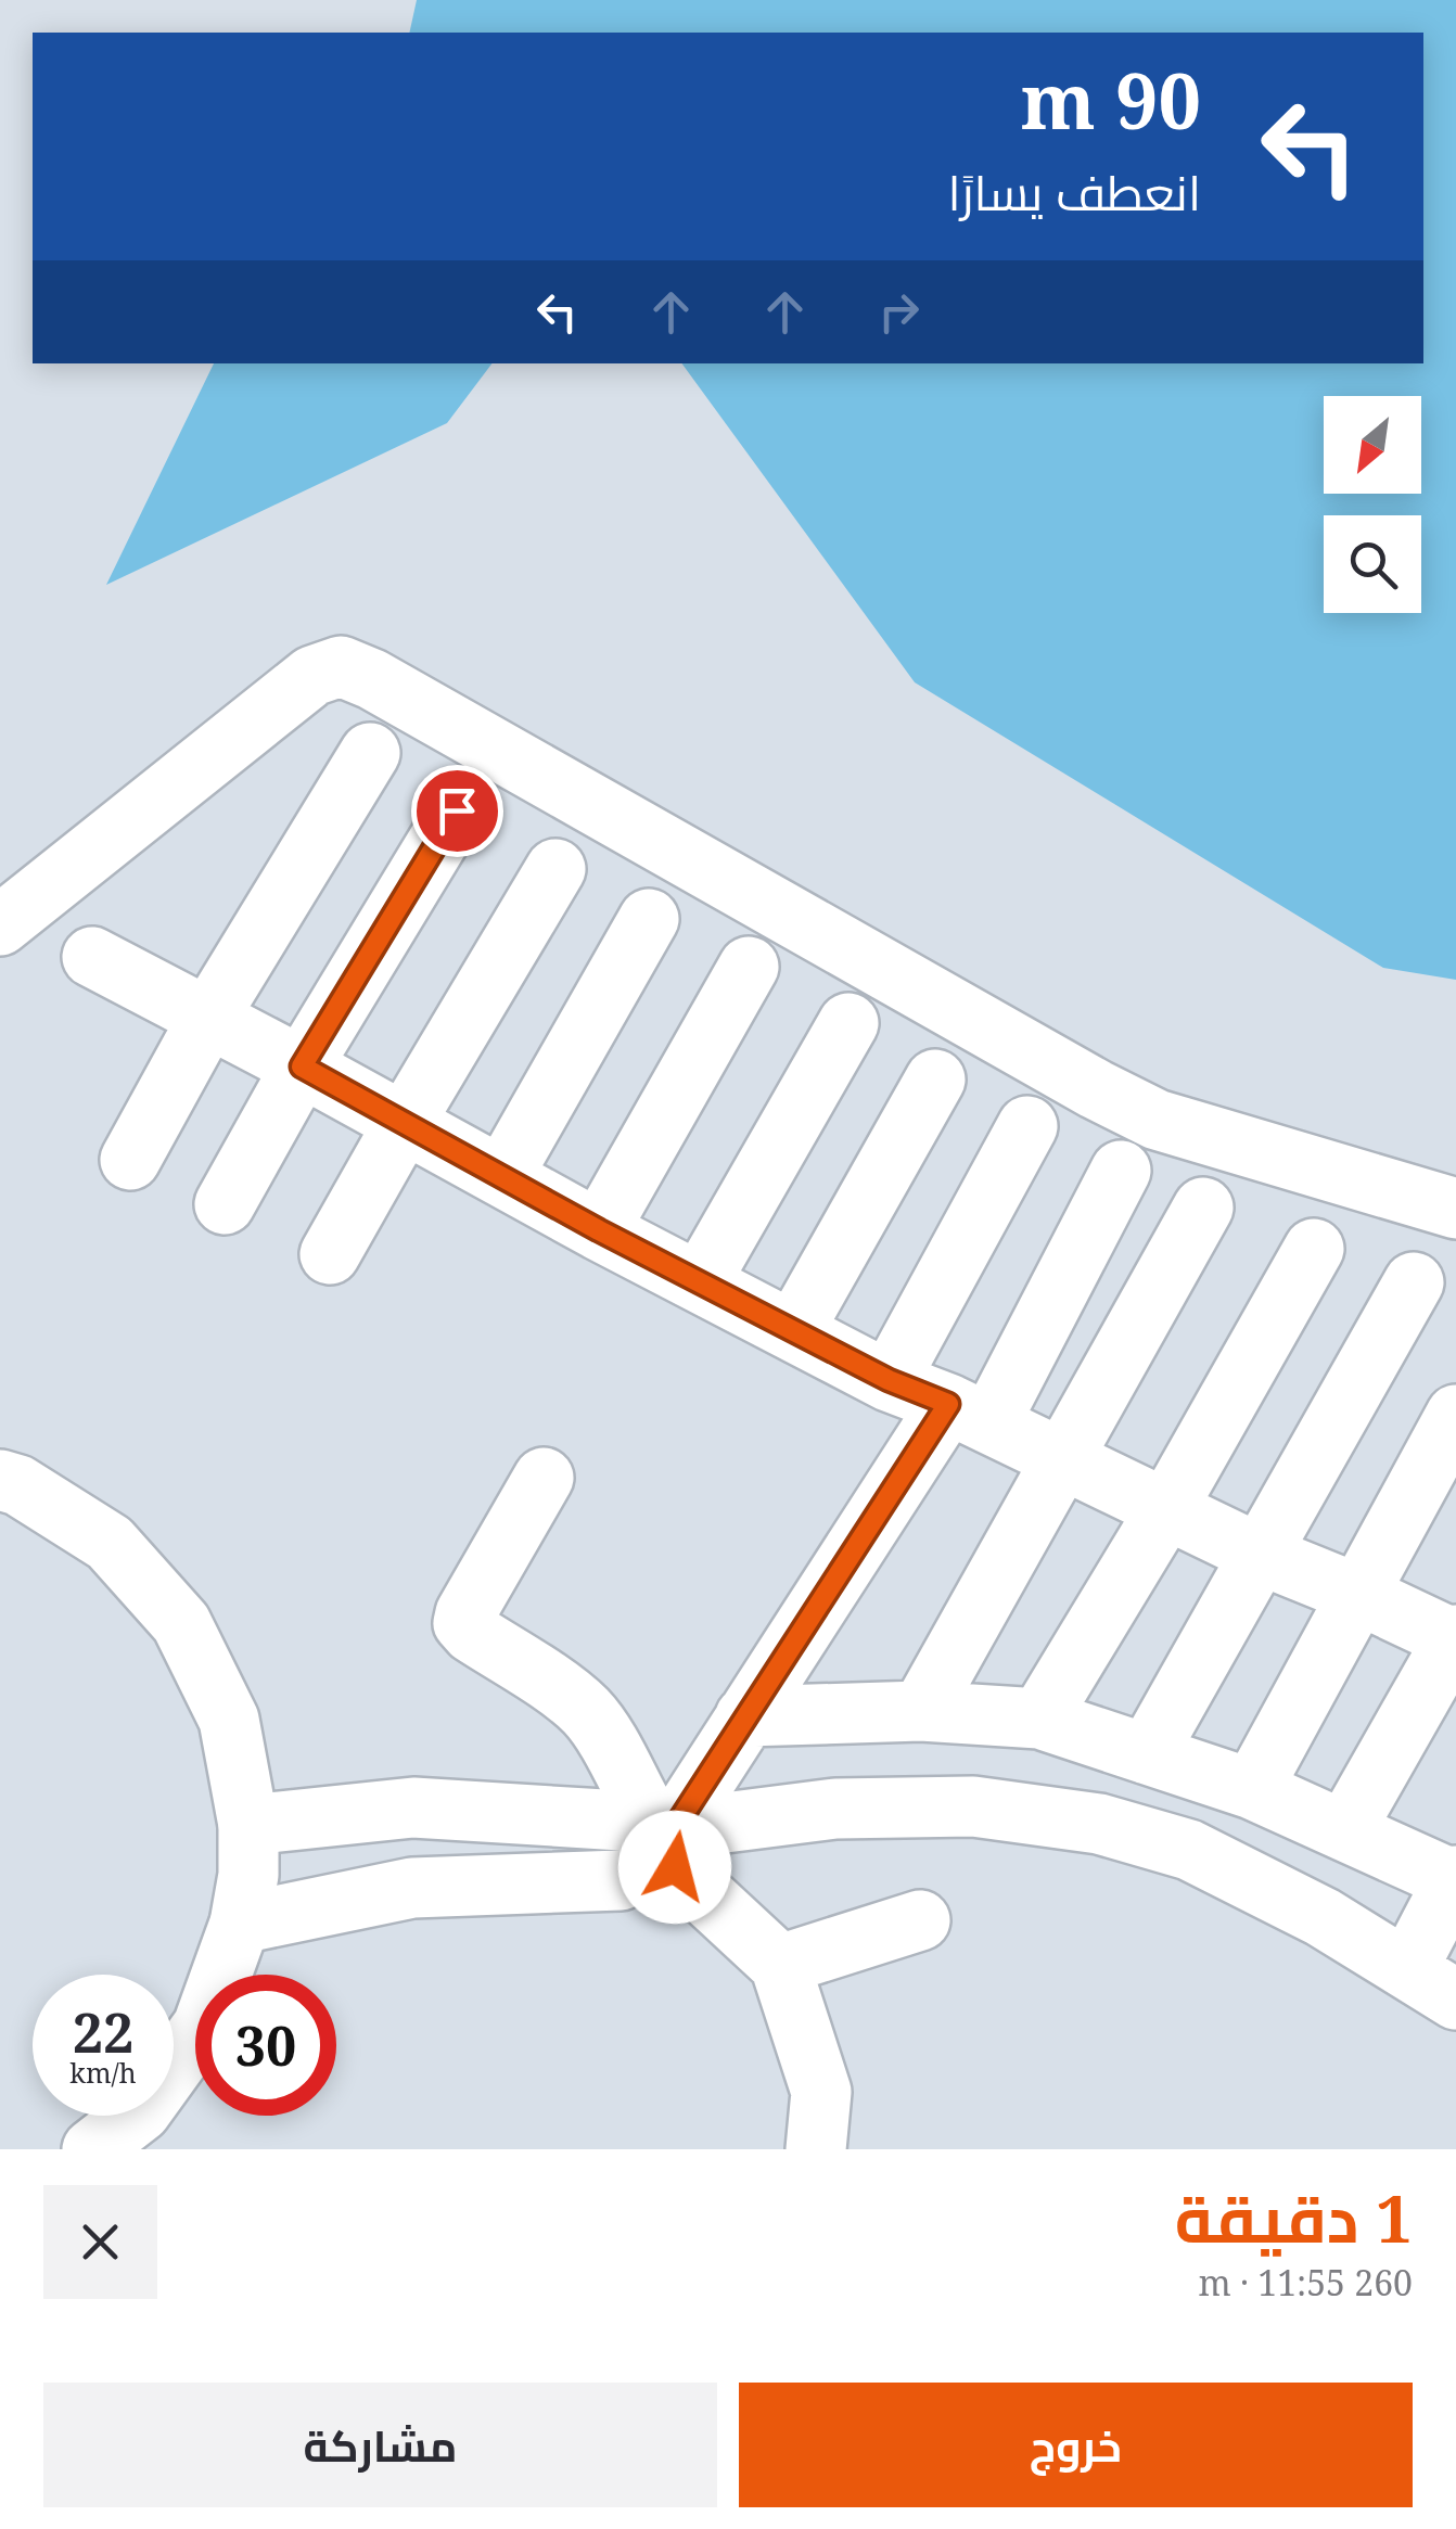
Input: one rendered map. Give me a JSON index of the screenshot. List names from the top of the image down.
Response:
{
  "north": "bottom left",
  "page": {
    "turn": ["90 m", "انعطف يسارًا"],
    "speed": "22 km/h",
    "limit": "30",
    "heading": ["1 دقيقة", "260 m · 11:55"],
    "buttons": ["خروج", "مشاركة"]
  }
}
